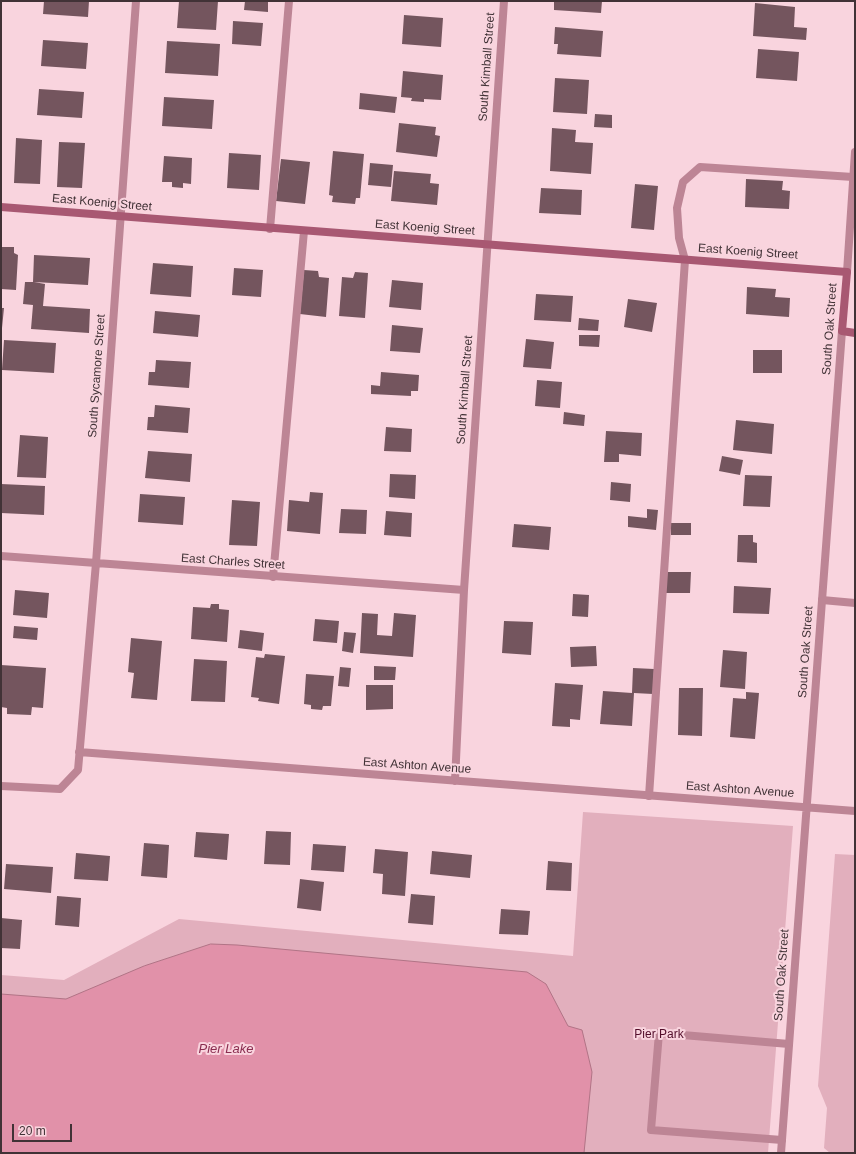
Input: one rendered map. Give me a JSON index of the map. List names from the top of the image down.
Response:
{
  "streets": {
    "street": [
      "South Kimball Street",
      "East Koenig Street",
      "South Oak Street",
      "South Sycamore Street",
      "East Charles Street",
      "East Ashton Avenue"
    ]
  },
  "crossings": [
    ["South Kimball Street", "East Koenig Street"],
    ["South Kimball Street", "East Charles Street"],
    ["South Kimball Street", "East Ashton Avenue"],
    ["East Koenig Street", "South Oak Street"],
    ["East Koenig Street", "South Sycamore Street"],
    ["South Oak Street", "East Ashton Avenue"],
    ["South Sycamore Street", "East Charles Street"],
    ["South Sycamore Street", "East Ashton Avenue"]
  ],
  "water": ["Pier Lake"],
  "parks": ["Pier Park"],
  "scale_bar": "20 m"
}
